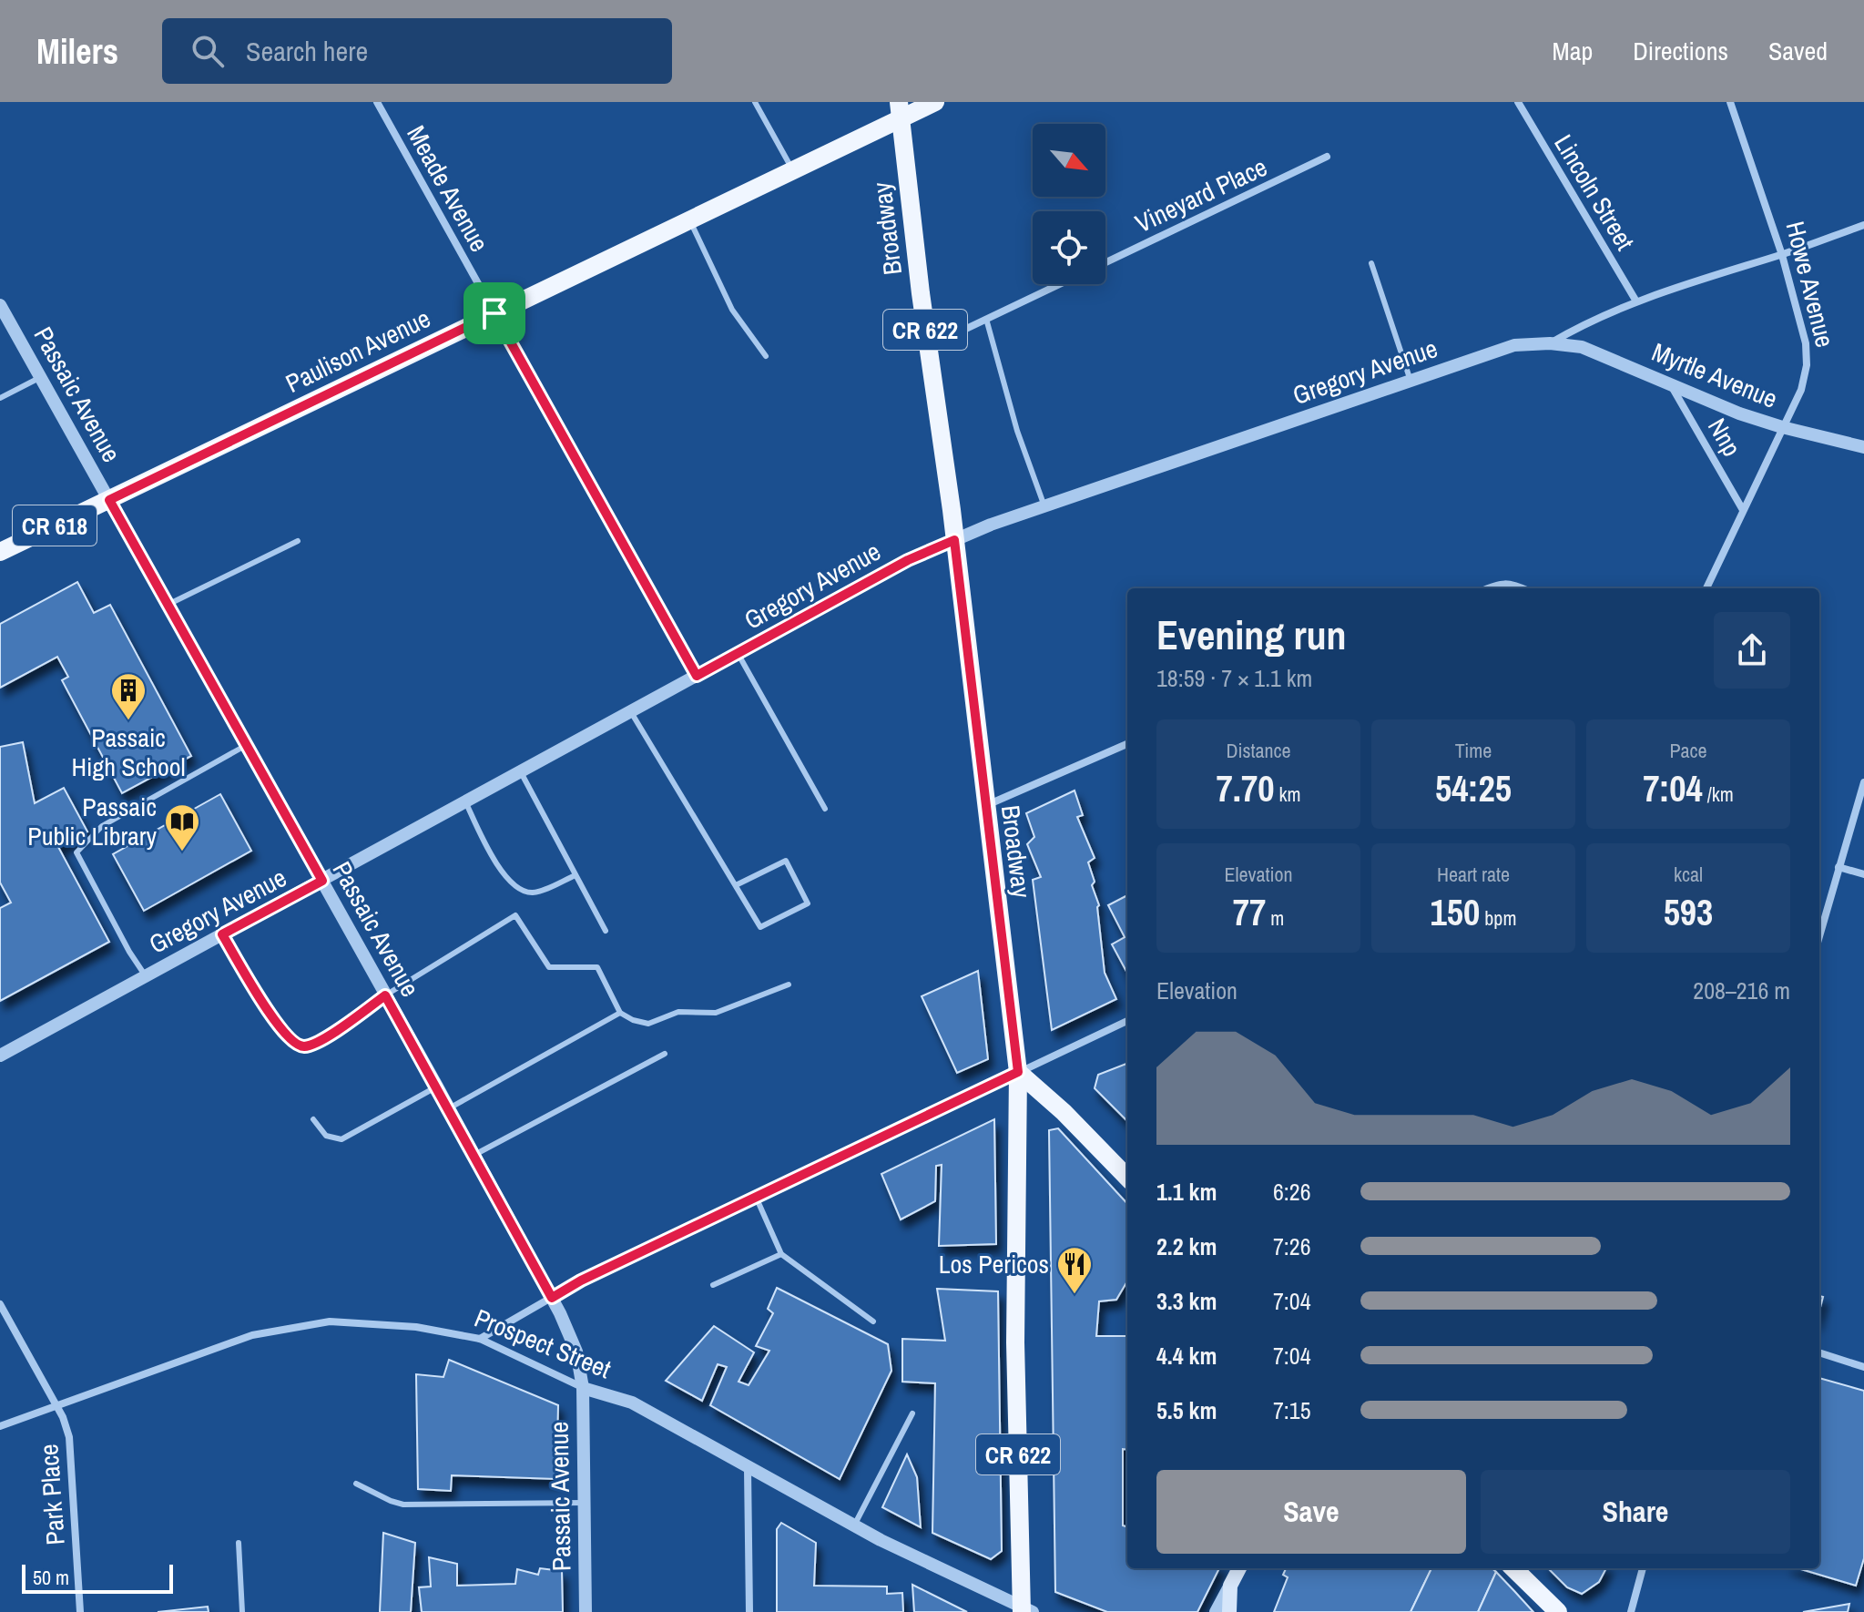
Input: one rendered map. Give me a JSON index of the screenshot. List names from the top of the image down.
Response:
{
  "streets": {
    "main road": [
      "Broadway",
      "CR 622",
      "Paulison Avenue",
      "CR 618"
    ],
    "street": [
      "Meade Avenue",
      "Lincoln Street",
      "Vineyard Place",
      "Howe Avenue",
      "Gregory Avenue",
      "Myrtle Avenue",
      "Passaic Avenue",
      "Nnp",
      "Prospect Street",
      "Park Place"
    ]
  },
  "crossings": [
    ["Meade Avenue", "Paulison Avenue"],
    ["Meade Avenue", "Gregory Avenue"],
    ["Lincoln Street", "Gregory Avenue"],
    ["Broadway", "Paulison Avenue"],
    ["Broadway", "Gregory Avenue"],
    ["Broadway", "Prospect Street"],
    ["Howe Avenue", "Gregory Avenue"],
    ["Howe Avenue", "Myrtle Avenue"],
    ["Howe Avenue", "Nnp"],
    ["Paulison Avenue", "Passaic Avenue"],
    ["Gregory Avenue", "Myrtle Avenue"],
    ["Gregory Avenue", "Passaic Avenue"],
    ["Myrtle Avenue", "Nnp"],
    ["Passaic Avenue", "Prospect Street"],
    ["Prospect Street", "Park Place"]
  ],
  "places": {
    "building": ["Passaic High School"],
    "library": ["Passaic Public Library"],
    "restaurant": ["Los Pericos"]
  },
  "scale_bar": "50 m",
  "north": "bottom right",
  "page": {
    "header": "Milers",
    "search": "Search here",
    "nav": ["Map", "Directions", "Saved"],
    "heading": ["Evening run", "18:59 · 7 × 1.1 km"],
    "stats": [
      ["Distance", "7.70 km"],
      ["Time", "54:25"],
      ["Pace", "7:04 /km"],
      ["Elevation", "77 m"],
      ["Heart rate", "150 bpm"],
      ["kcal", "593"]
    ],
    "chart": ["Elevation", "208–216 m"],
    "list": [
      {
        "name": "1.1 km",
        "note": "6:26"
      },
      {
        "name": "2.2 km",
        "note": "7:26"
      },
      {
        "name": "3.3 km",
        "note": "7:04"
      },
      {
        "name": "4.4 km",
        "note": "7:04"
      },
      {
        "name": "5.5 km",
        "note": "7:15"
      }
    ],
    "buttons": ["Save", "Share"],
    "scale": "50 m"
  }
}
